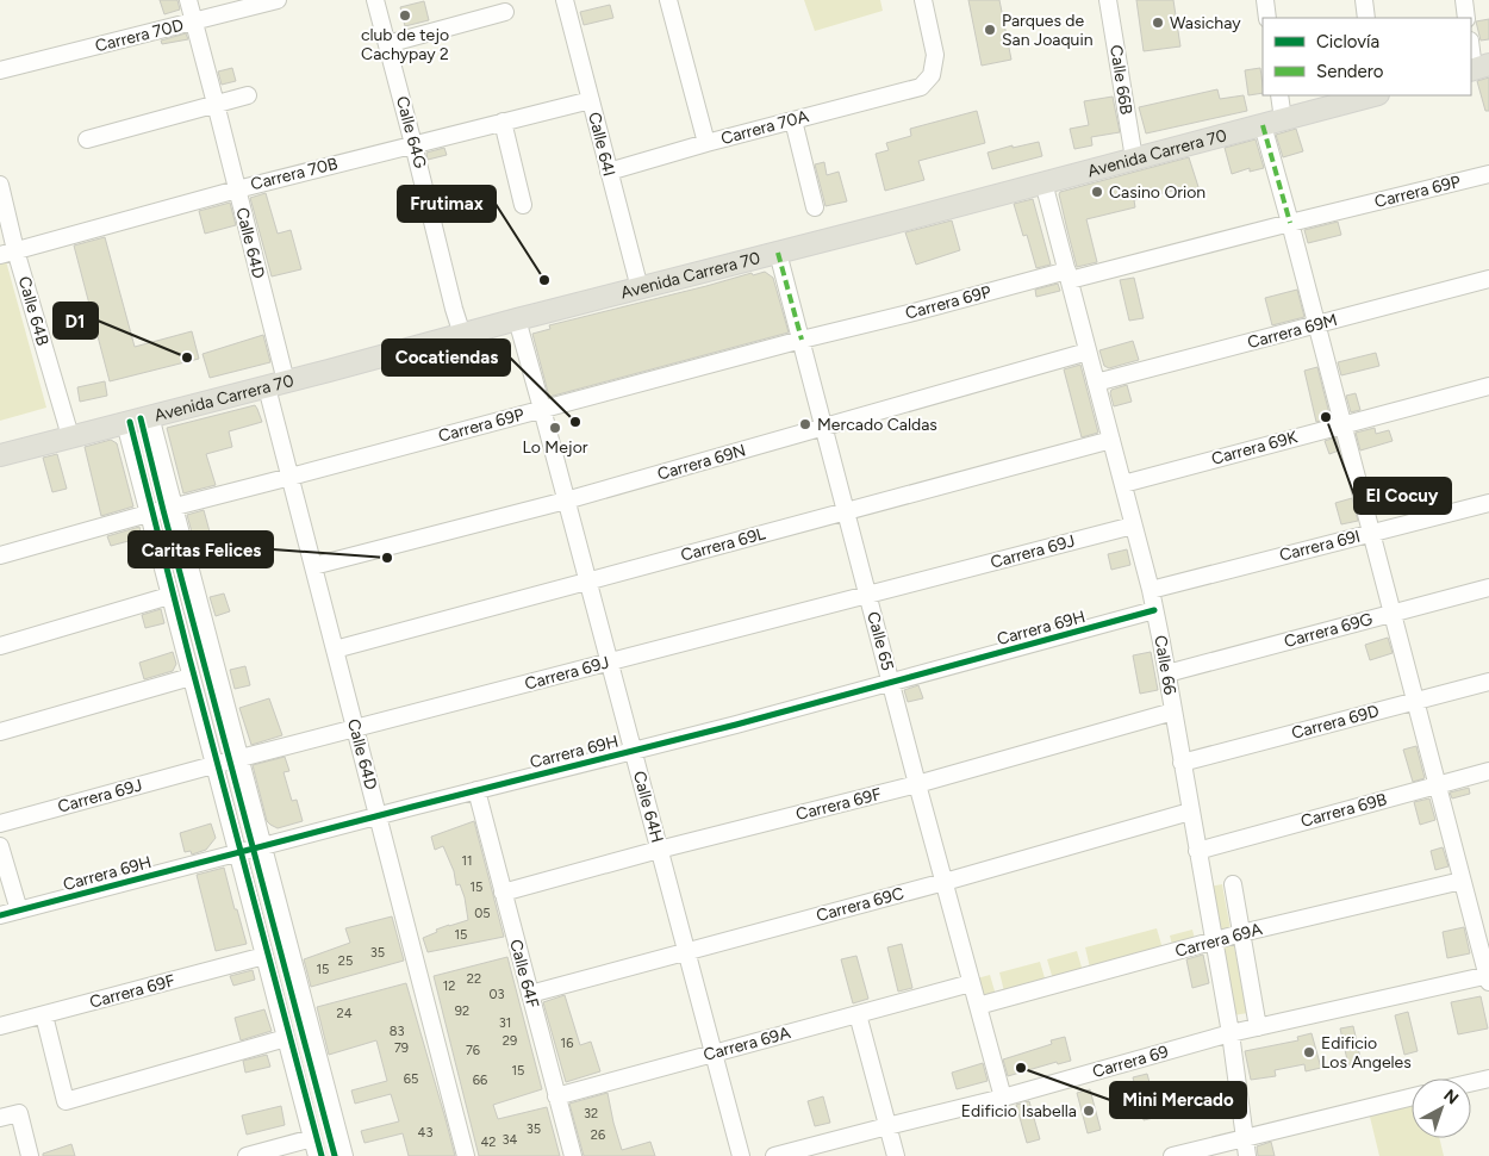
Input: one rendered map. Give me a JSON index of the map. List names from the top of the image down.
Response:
{
  "streets": {
    "main road": ["Avenida Carrera 70"],
    "street": [
      "Carrera 70D",
      "Calle 66B",
      "Carrera 70A",
      "Calle 64G",
      "Calle 64I",
      "Carrera 70B",
      "Carrera 69P",
      "Calle 64D",
      "Calle 64B",
      "Carrera 69M",
      "Carrera 69K",
      "Carrera 69N",
      "Carrera 69L",
      "Carrera 69I",
      "Carrera 69J",
      "Carrera 69H",
      "Carrera 69G",
      "Calle 65",
      "Calle 66",
      "Carrera 69D",
      "Carrera 69F",
      "Calle 64H",
      "Carrera 69B",
      "Carrera 69C",
      "Carrera 69A",
      "Calle 64F",
      "Carrera 69"
    ]
  },
  "crossings": [
    ["Carrera 70D", "Calle 64D"],
    ["Calle 66B", "Avenida Carrera 70"],
    ["Carrera 70A", "Calle 64I"],
    ["Calle 64G", "Avenida Carrera 70"],
    ["Calle 64G", "Carrera 70B"],
    ["Calle 64I", "Avenida Carrera 70"],
    ["Calle 64I", "Carrera 70B"],
    ["Avenida Carrera 70", "Calle 64D"],
    ["Avenida Carrera 70", "Calle 64B"],
    ["Avenida Carrera 70", "Calle 65"],
    ["Avenida Carrera 70", "Calle 66"],
    ["Avenida Carrera 70", "Calle 64H"],
    ["Carrera 70B", "Calle 64D"],
    ["Carrera 70B", "Calle 64B"],
    ["Carrera 69P", "Calle 64D"],
    ["Carrera 69P", "Calle 65"],
    ["Carrera 69P", "Calle 66"],
    ["Carrera 69P", "Calle 64H"],
    ["Calle 64D", "Carrera 69N"],
    ["Calle 64D", "Carrera 69L"],
    ["Calle 64D", "Carrera 69J"],
    ["Calle 64D", "Carrera 69H"],
    ["Carrera 69M", "Calle 66"],
    ["Carrera 69K", "Calle 66"],
    ["Carrera 69N", "Calle 65"],
    ["Carrera 69N", "Calle 66"],
    ["Carrera 69N", "Calle 64H"],
    ["Carrera 69L", "Calle 65"],
    ["Carrera 69L", "Calle 66"],
    ["Carrera 69L", "Calle 64H"],
    ["Carrera 69I", "Calle 66"],
    ["Carrera 69J", "Calle 65"],
    ["Carrera 69J", "Calle 66"],
    ["Carrera 69J", "Calle 64H"],
    ["Carrera 69H", "Calle 65"],
    ["Carrera 69H", "Calle 66"],
    ["Carrera 69H", "Calle 64H"],
    ["Carrera 69H", "Calle 64F"],
    ["Carrera 69G", "Calle 66"],
    ["Calle 65", "Carrera 69F"],
    ["Calle 65", "Carrera 69C"],
    ["Calle 65", "Carrera 69A"],
    ["Calle 65", "Carrera 69"],
    ["Calle 66", "Carrera 69D"],
    ["Calle 66", "Carrera 69F"],
    ["Calle 66", "Carrera 69B"],
    ["Calle 66", "Carrera 69C"],
    ["Calle 66", "Carrera 69A"],
    ["Calle 66", "Carrera 69"],
    ["Carrera 69F", "Calle 64H"],
    ["Carrera 69F", "Calle 64F"],
    ["Calle 64H", "Carrera 69C"],
    ["Calle 64H", "Carrera 69A"],
    ["Carrera 69C", "Calle 64F"],
    ["Carrera 69A", "Calle 64F"]
  ],
  "places": [
    "club de tejo Cachypay 2",
    "Wasichay",
    "Parques de San Joaquin",
    "Casino Orion",
    "Frutimax",
    "D1",
    "El Cocuy",
    "Cocatiendas",
    "Mercado Caldas",
    "Lo Mejor",
    "Caritas Felices",
    "Edificio Los Angeles",
    "Mini Mercado",
    "Edificio Isabella"
  ],
  "house_numbers": [
    "11",
    "15",
    "05",
    "15",
    "35",
    "25",
    "15",
    "22",
    "12",
    "03",
    "92",
    "24",
    "31",
    "83",
    "29",
    "16",
    "79",
    "76",
    "15",
    "65",
    "66",
    "32",
    "35",
    "43",
    "26",
    "34",
    "42"
  ],
  "legend": ["Ciclovía", "Sendero"],
  "north": "top right"
}
